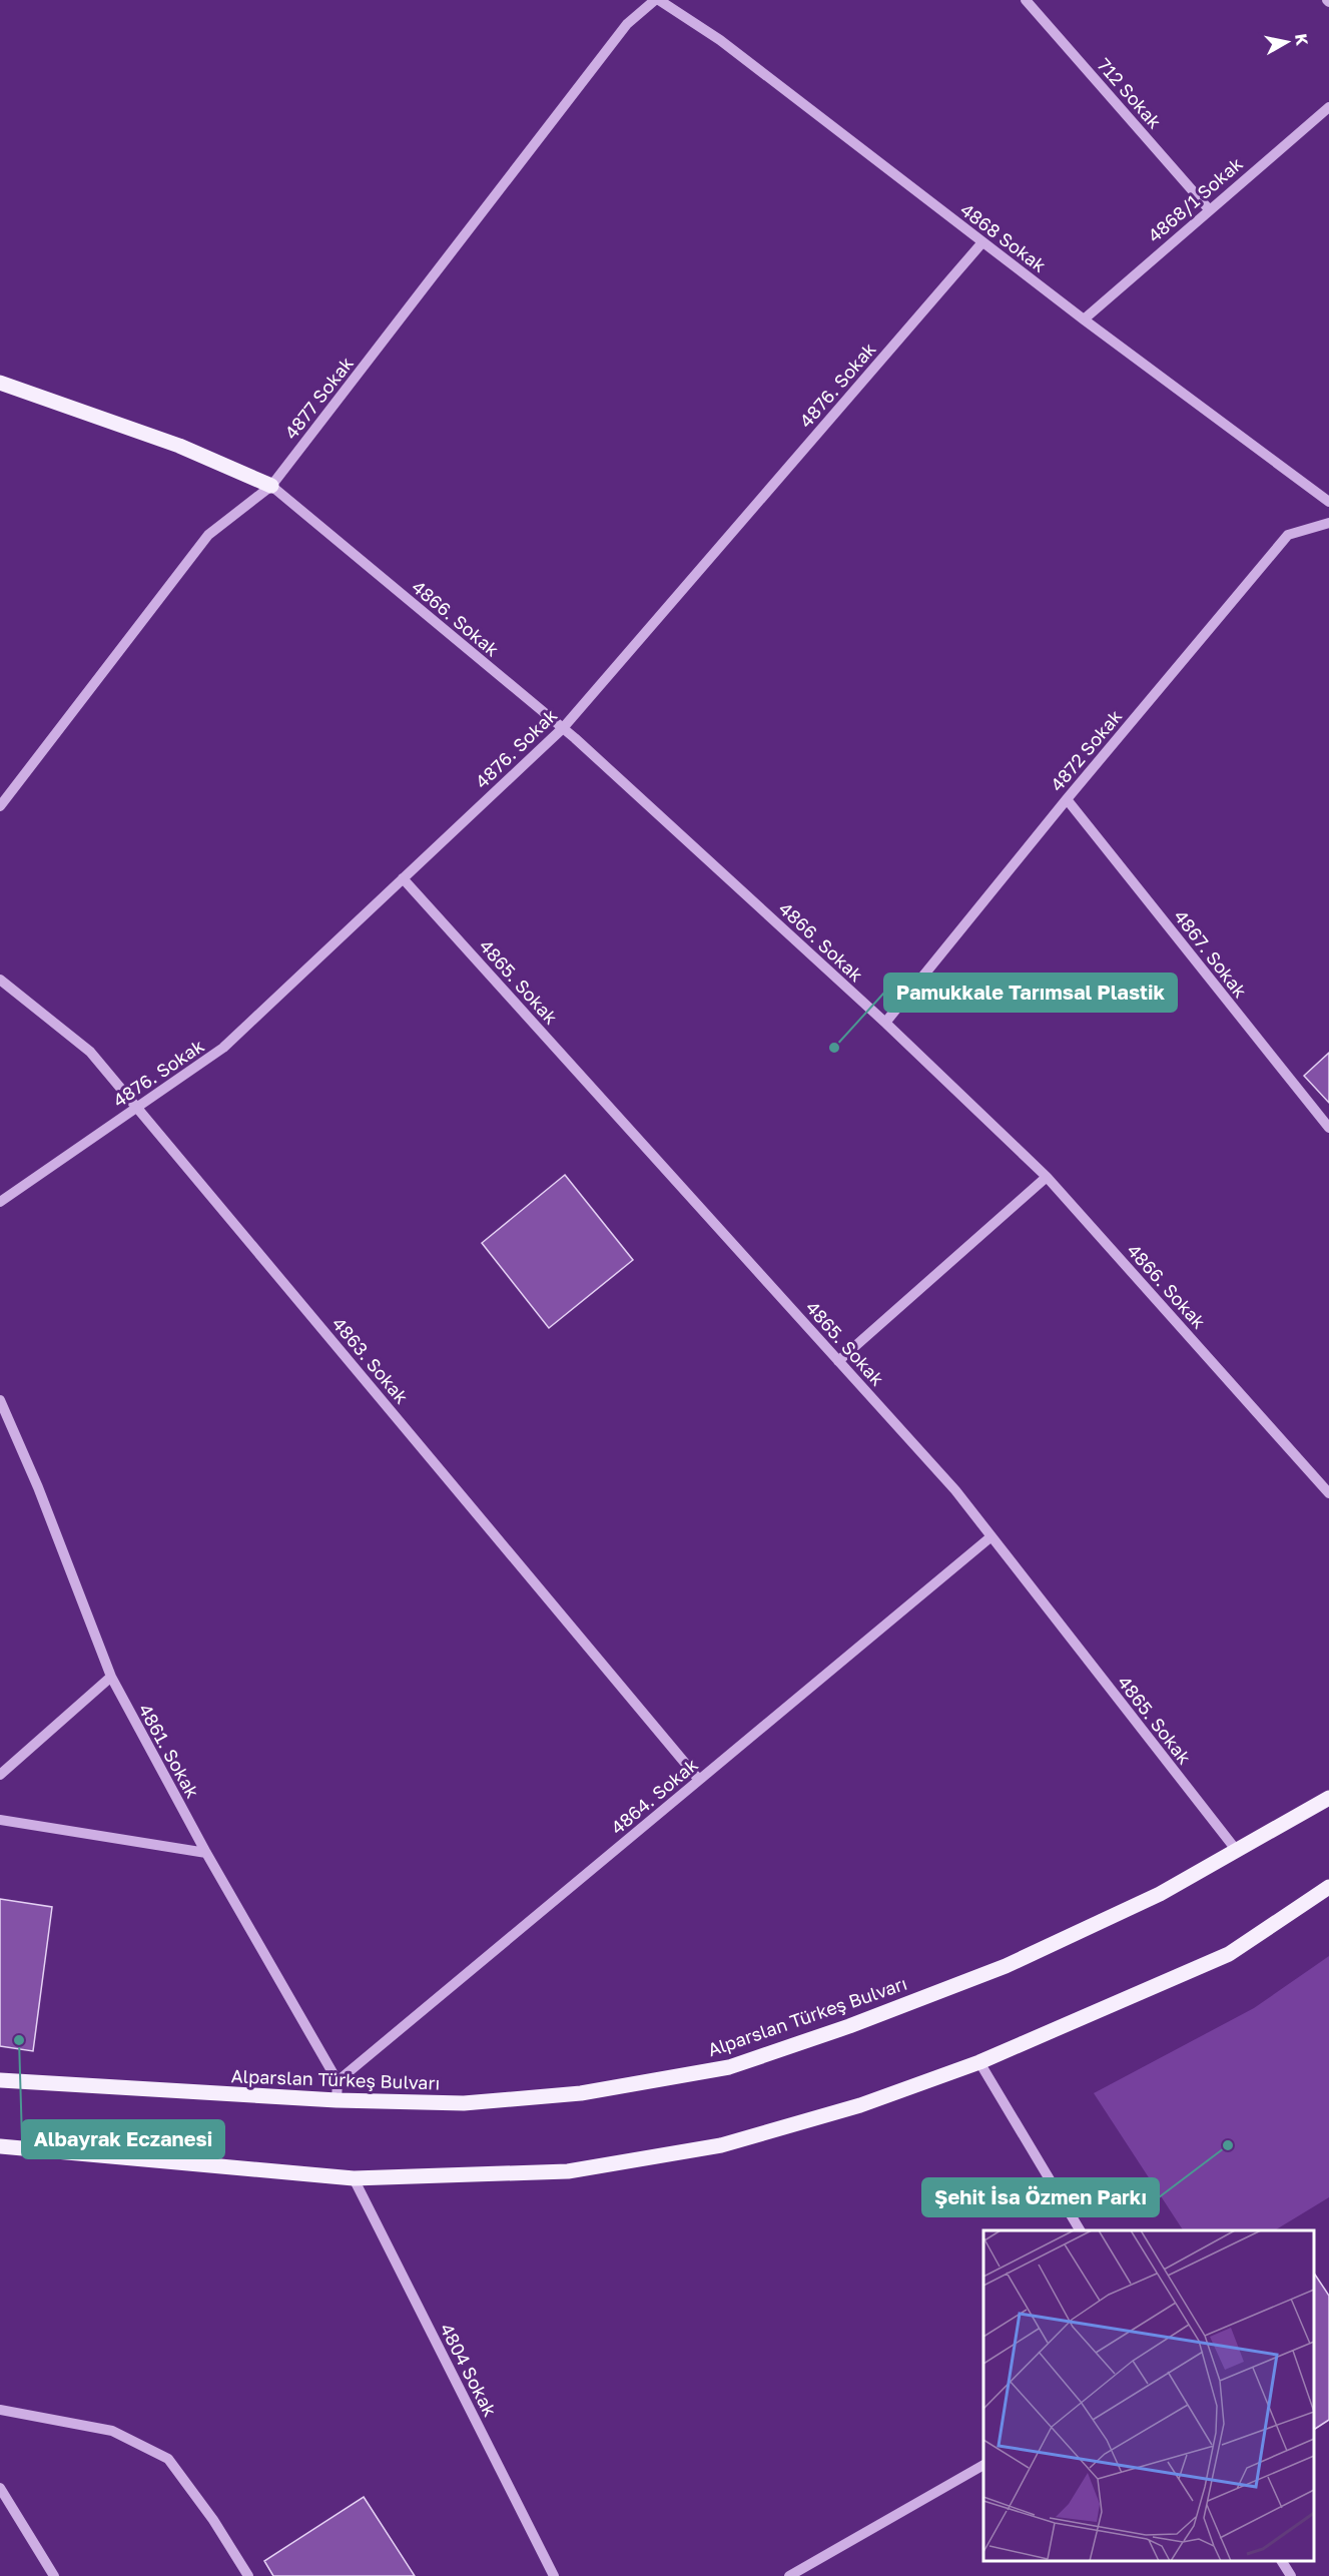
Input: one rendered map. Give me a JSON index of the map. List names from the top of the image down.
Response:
{
  "streets": {
    "main road": ["Alparslan Türkeş Bulvarı"],
    "street": [
      "712 Sokak",
      "4868/1 Sokak",
      "4868 Sokak",
      "4876. Sokak",
      "4877 Sokak",
      "4866. Sokak",
      "4872 Sokak",
      "4867. Sokak",
      "4865. Sokak",
      "4863. Sokak",
      "4861. Sokak",
      "4864. Sokak",
      "4804 Sokak"
    ]
  },
  "crossings": [
    ["712 Sokak", "4868/1 Sokak"],
    ["4868/1 Sokak", "4868 Sokak"],
    ["4868 Sokak", "4876. Sokak"],
    ["4868 Sokak", "4877 Sokak"],
    ["4876. Sokak", "4866. Sokak"],
    ["4876. Sokak", "4865. Sokak"],
    ["4876. Sokak", "4863. Sokak"],
    ["4877 Sokak", "4866. Sokak"],
    ["4866. Sokak", "4872 Sokak"],
    ["4872 Sokak", "4867. Sokak"],
    ["4865. Sokak", "4864. Sokak"],
    ["4865. Sokak", "Alparslan Türkeş Bulvarı"],
    ["4863. Sokak", "4864. Sokak"],
    ["4861. Sokak", "4864. Sokak"]
  ],
  "places": ["Pamukkale Tarımsal Plastik", "Albayrak Eczanesi", "Şehit İsa Özmen Parkı"],
  "north": "right"
}
